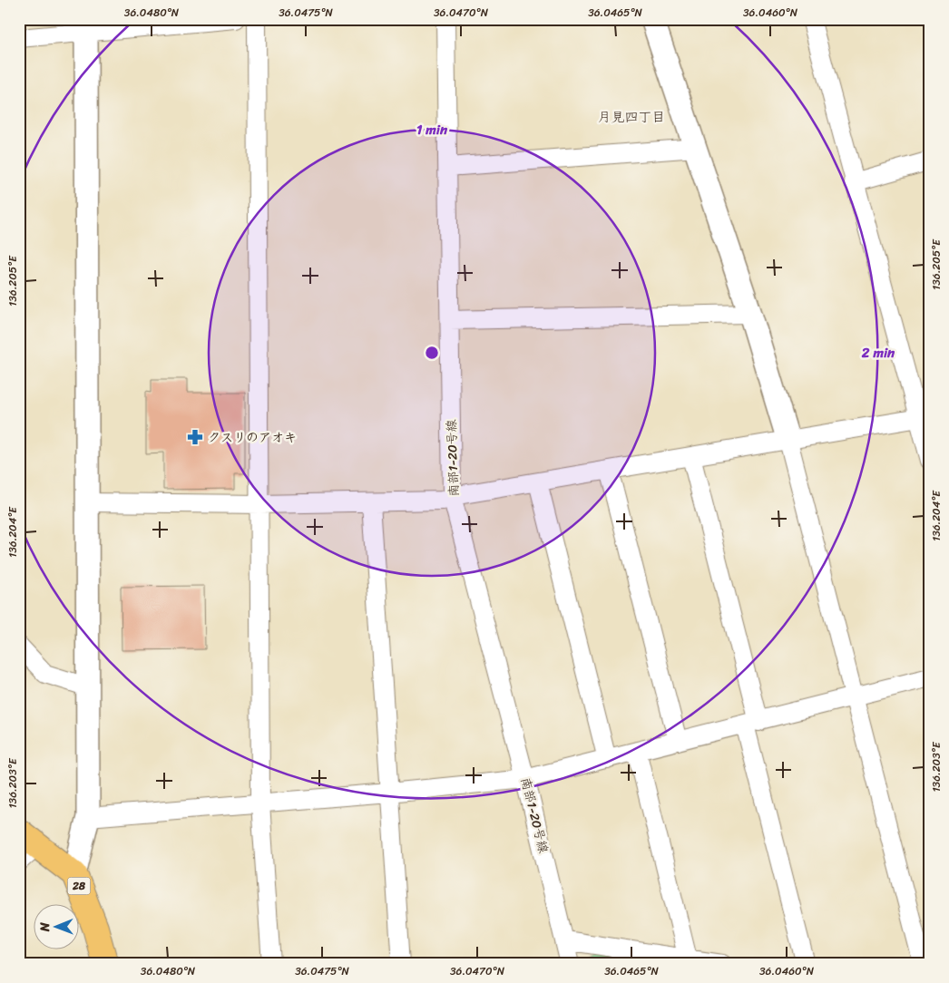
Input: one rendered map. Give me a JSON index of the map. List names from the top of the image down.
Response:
{
  "streets": {
    "main road": ["28"],
    "street": ["南部1-20号線"]
  },
  "districts": ["月見四丁目"],
  "places": {
    "pharmacy": ["クスリのアオキ"]
  },
  "north": "left",
  "coordinates": [
    "36.0480°N",
    "36.0475°N",
    "36.0470°N",
    "36.0465°N",
    "36.0460°N",
    "136.205°E",
    "136.204°E",
    "136.203°E"
  ],
  "rings": ["1 min", "2 min"]
}
